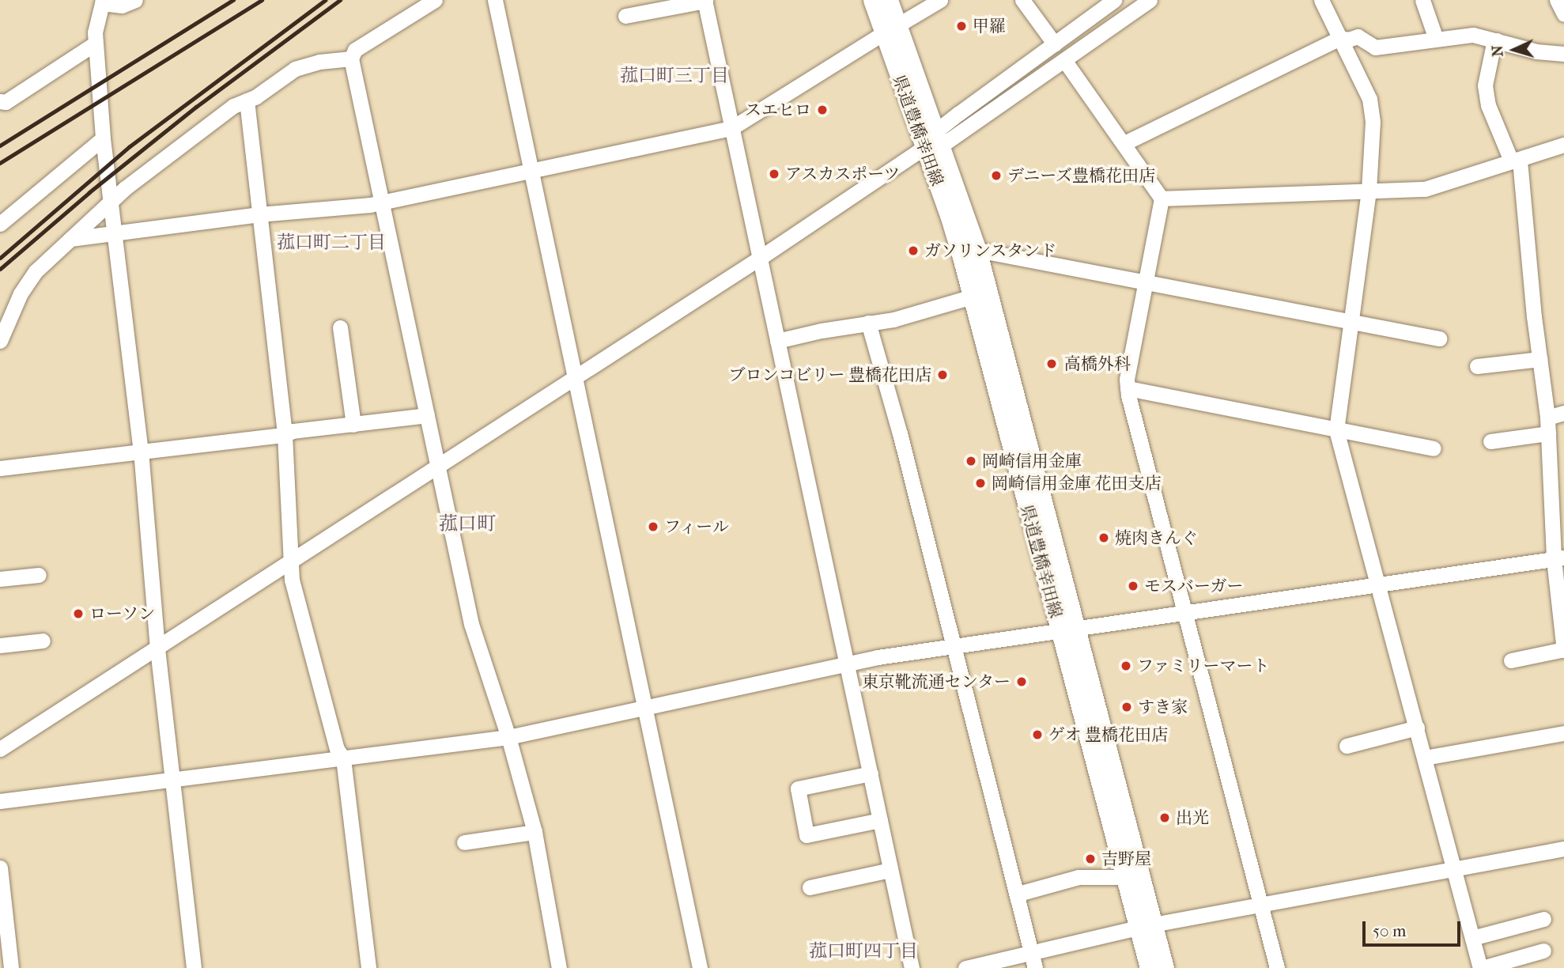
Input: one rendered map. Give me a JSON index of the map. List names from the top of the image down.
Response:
{
  "streets": {
    "main road": ["県道豊橋幸田線"]
  },
  "districts": [
    "菰口町三丁目",
    "菰口町二丁目",
    "菰口町",
    "菰口町四丁目"
  ],
  "places": [
    "甲羅",
    "スエヒロ",
    "アスカスポーツ",
    "デニーズ豊橋花田店",
    "ガソリンスタンド",
    "高橋外科",
    "ブロンコビリー 豊橋花田店",
    "岡崎信用金庫",
    "岡崎信用金庫 花田支店",
    "フィール",
    "焼肉きんぐ",
    "モスバーガー",
    "ローソン",
    "ファミリーマート",
    "東京靴流通センター",
    "すき家",
    "ゲオ 豊橋花田店",
    "出光",
    "吉野屋"
  ],
  "scale_bar": "50 m",
  "north": "left"
}
